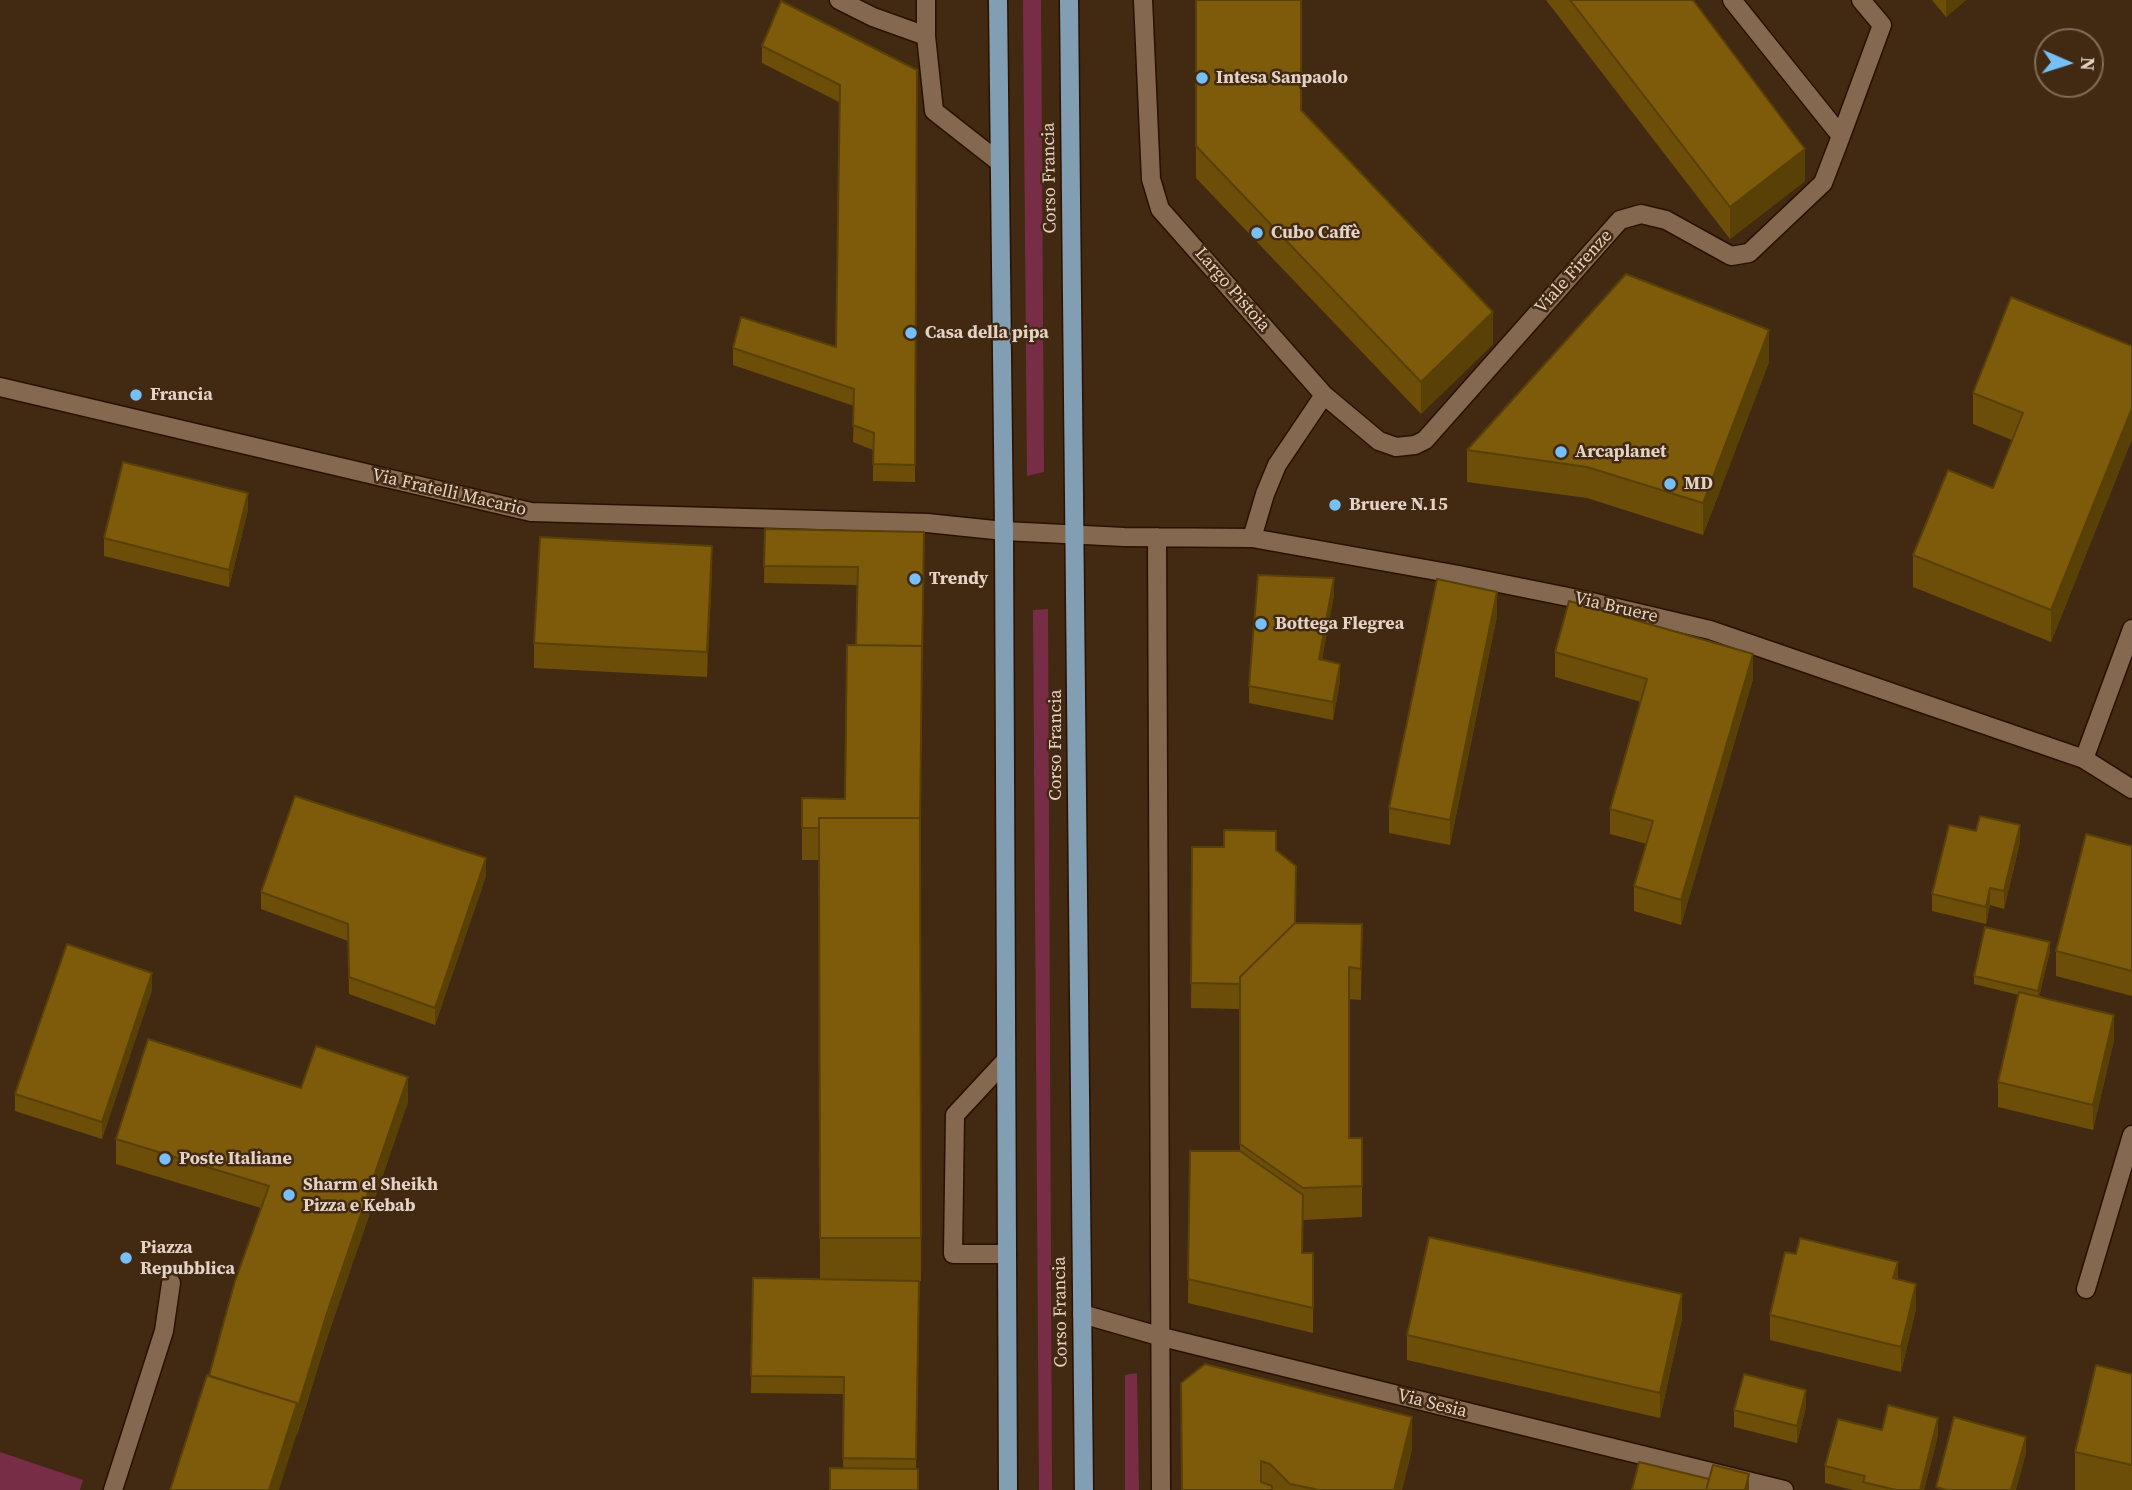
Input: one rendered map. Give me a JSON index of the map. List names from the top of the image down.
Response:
{
  "streets": {
    "main road": ["Corso Francia"],
    "street": [
      "Viale Firenze",
      "Largo Pistoia",
      "Via Fratelli Macario",
      "Via Bruere",
      "Via Sesia"
    ]
  },
  "crossings": [
    ["Corso Francia", "Via Fratelli Macario"],
    ["Corso Francia", "Via Bruere"],
    ["Corso Francia", "Via Sesia"],
    ["Viale Firenze", "Largo Pistoia"],
    ["Via Fratelli Macario", "Via Bruere"]
  ],
  "places": [
    "Intesa Sanpaolo",
    "Cubo Caffè",
    "Casa della pipa",
    "Francia",
    "Arcaplanet",
    "MD",
    "Bruere N.15",
    "Trendy",
    "Bottega Flegrea",
    "Poste Italiane",
    "Sharm el Sheikh Pizza e Kebab",
    "Piazza Repubblica"
  ],
  "north": "right"
}
